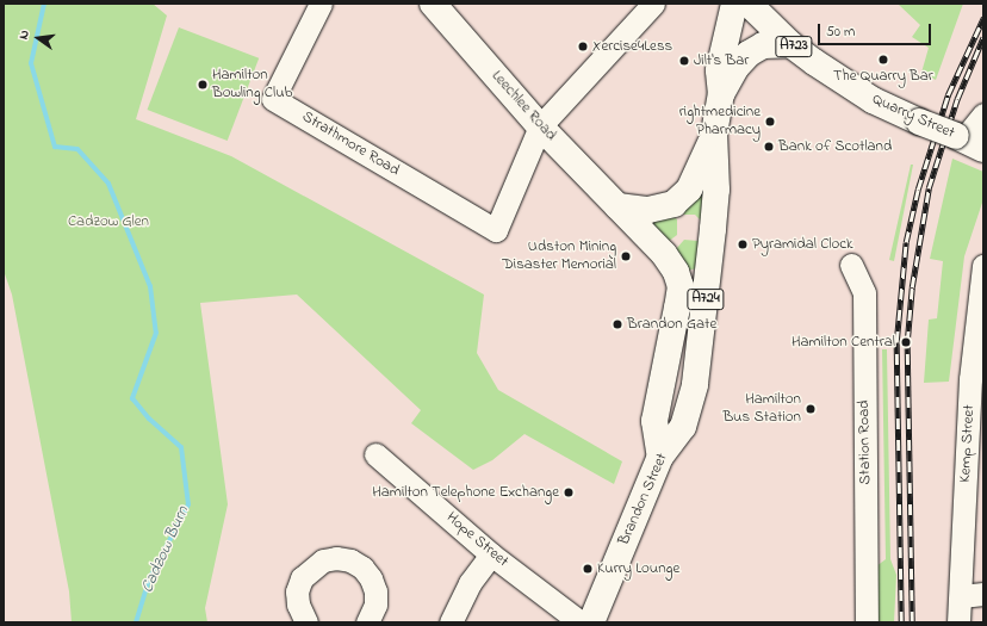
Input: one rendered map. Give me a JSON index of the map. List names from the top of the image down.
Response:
{
  "streets": {
    "main road": [
      "A723",
      "Leechlee Road",
      "Quarry Street",
      "A724",
      "Brandon Street"
    ],
    "street": [
      "Strathmore Road",
      "Station Road",
      "Kemp Street",
      "Hope Street"
    ]
  },
  "crossings": [
    ["Leechlee Road", "Strathmore Road"],
    ["Leechlee Road", "Brandon Street"],
    ["Quarry Street", "Brandon Street"]
  ],
  "water": ["Cadzow Burn"],
  "parks": ["Cadzow Glen"],
  "places": [
    "Xercise4Less",
    "The Quarry Bar",
    "Jilt's Bar",
    "Hamilton Bowling Club",
    "rightmedicine Pharmacy",
    "Bank of Scotland",
    "Pyramidal Clock",
    "Udston Mining Disaster Memorial",
    "Brandon Gate",
    "Hamilton Central",
    "Hamilton Bus Station",
    "Hamilton Telephone Exchange",
    "Kurry Lounge"
  ],
  "scale_bar": "50 m",
  "north": "left"
}
